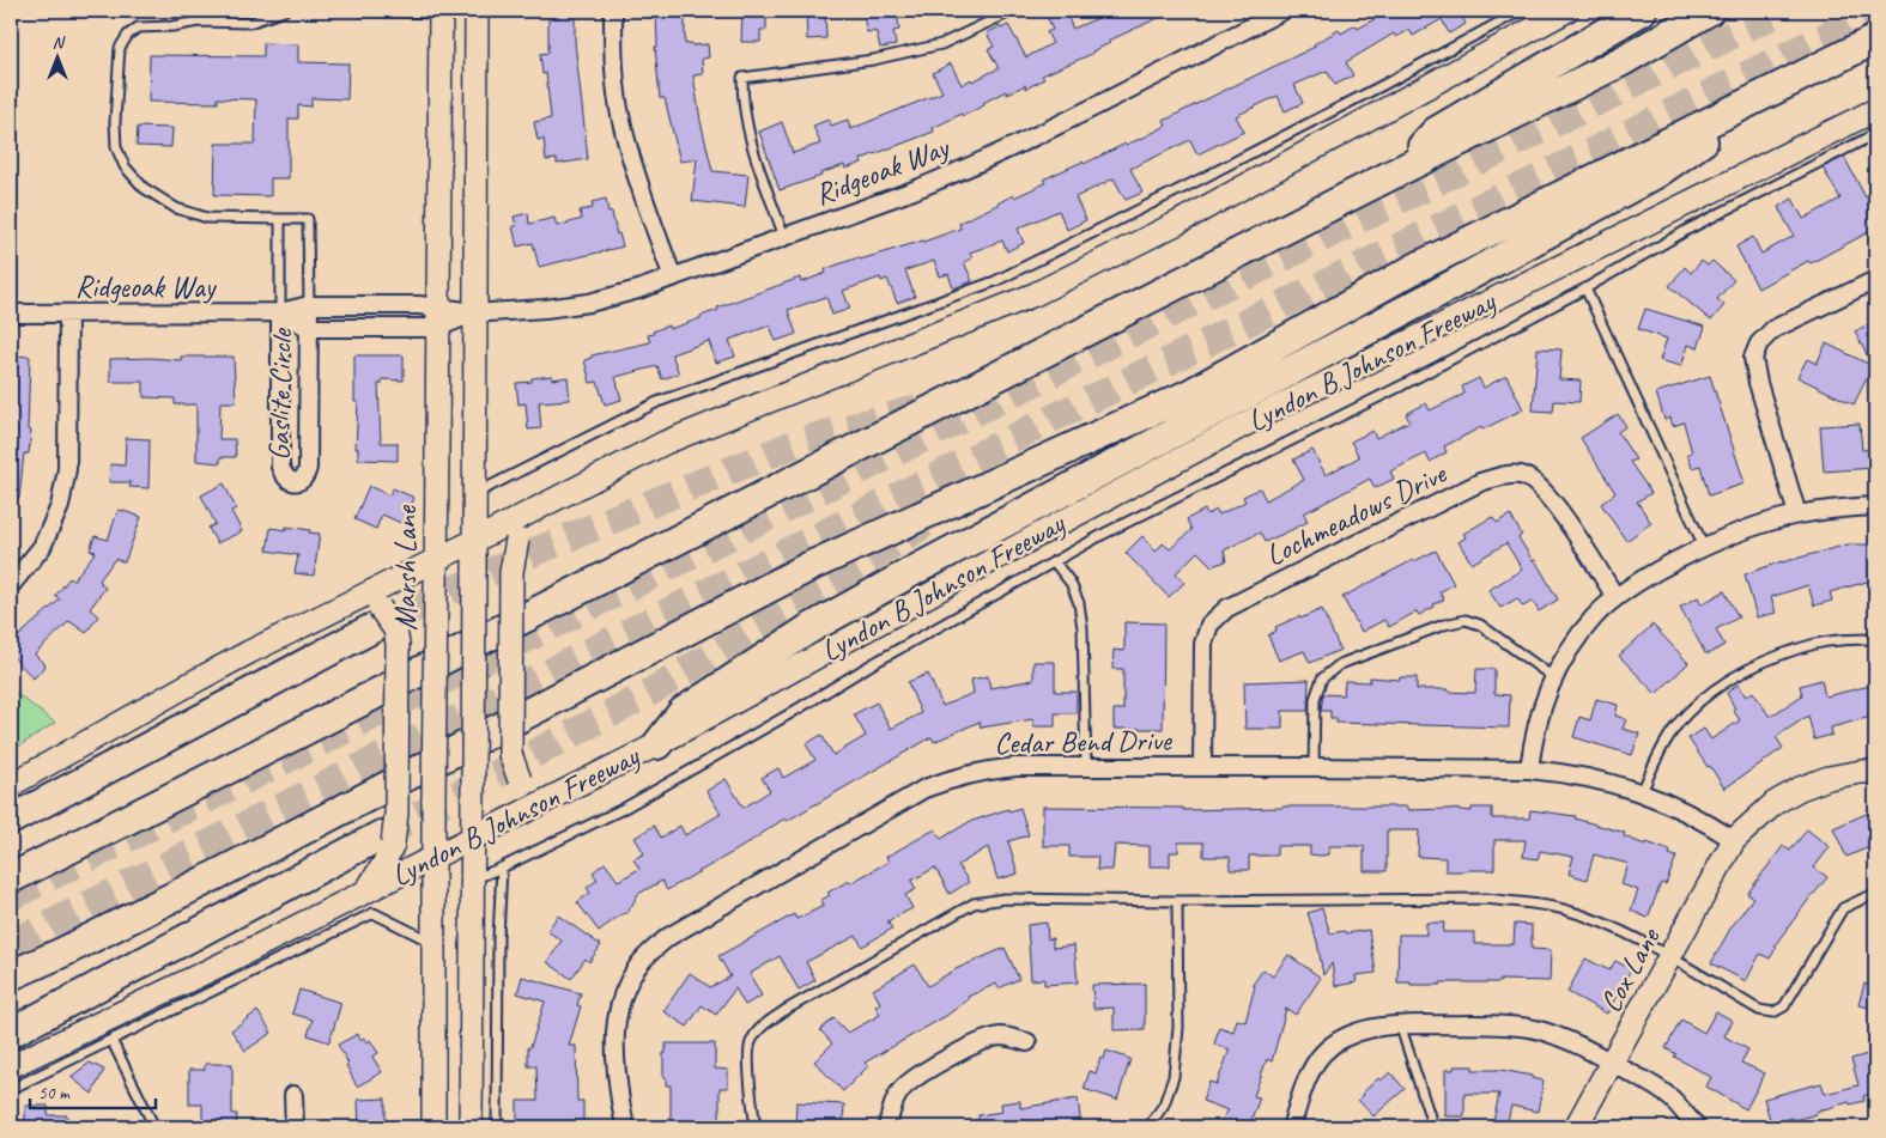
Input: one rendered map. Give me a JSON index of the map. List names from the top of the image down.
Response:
{
  "streets": {
    "highway": ["Lyndon B Johnson Freeway"],
    "main road": ["Marsh Lane", "Cox Lane"],
    "street": [
      "Ridgeoak Way",
      "Gaslite Circle",
      "Lochmeadows Drive",
      "Cedar Bend Drive"
    ]
  },
  "crossings": [
    ["Ridgeoak Way", "Gaslite Circle"],
    ["Ridgeoak Way", "Marsh Lane"],
    ["Lyndon B Johnson Freeway", "Marsh Lane"],
    ["Lochmeadows Drive", "Cedar Bend Drive"],
    ["Cedar Bend Drive", "Cox Lane"]
  ],
  "scale_bar": "50 m",
  "north": "top"
}
